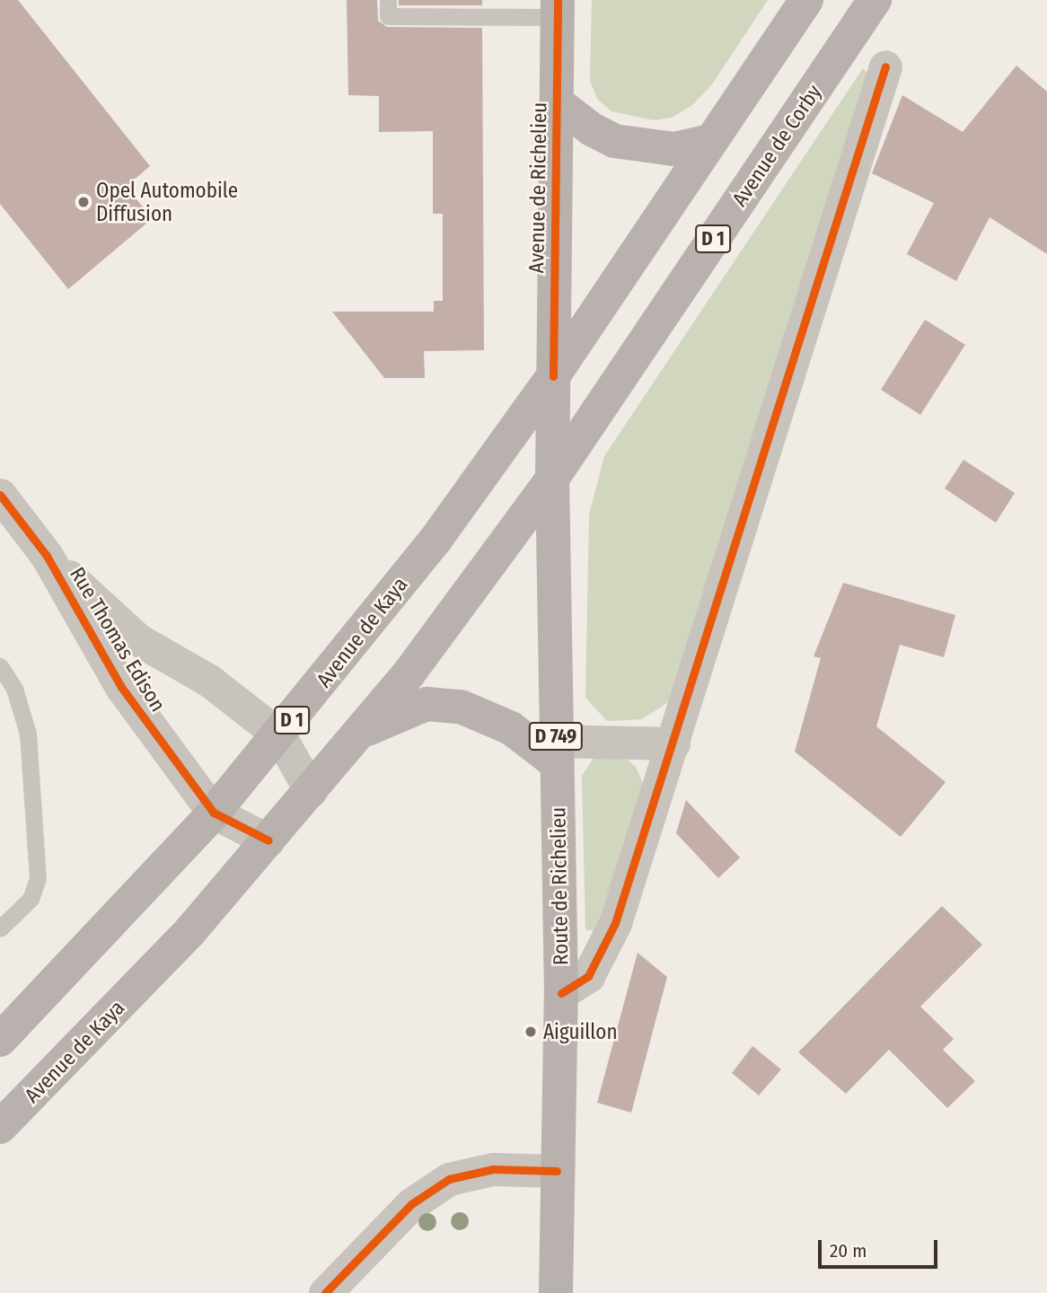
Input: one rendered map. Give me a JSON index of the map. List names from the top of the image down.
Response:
{
  "streets": {
    "main road": [
      "Avenue de Corby",
      "Avenue de Richelieu",
      "D 1",
      "Avenue de Kaya",
      "D 749",
      "Route de Richelieu"
    ],
    "street": ["Rue Thomas Edison"]
  },
  "crossings": [
    ["Avenue de Corby", "Avenue de Richelieu"],
    ["Avenue de Corby", "Avenue de Kaya"],
    ["Avenue de Corby", "Route de Richelieu"],
    ["Avenue de Richelieu", "D 1"],
    ["Avenue de Richelieu", "Avenue de Kaya"],
    ["Avenue de Richelieu", "Route de Richelieu"],
    ["D 1", "Avenue de Kaya"],
    ["Avenue de Kaya", "Rue Thomas Edison"],
    ["Avenue de Kaya", "Route de Richelieu"]
  ],
  "places": ["Opel Automobile Diffusion", "Aiguillon"],
  "scale_bar": "20 m"
}
